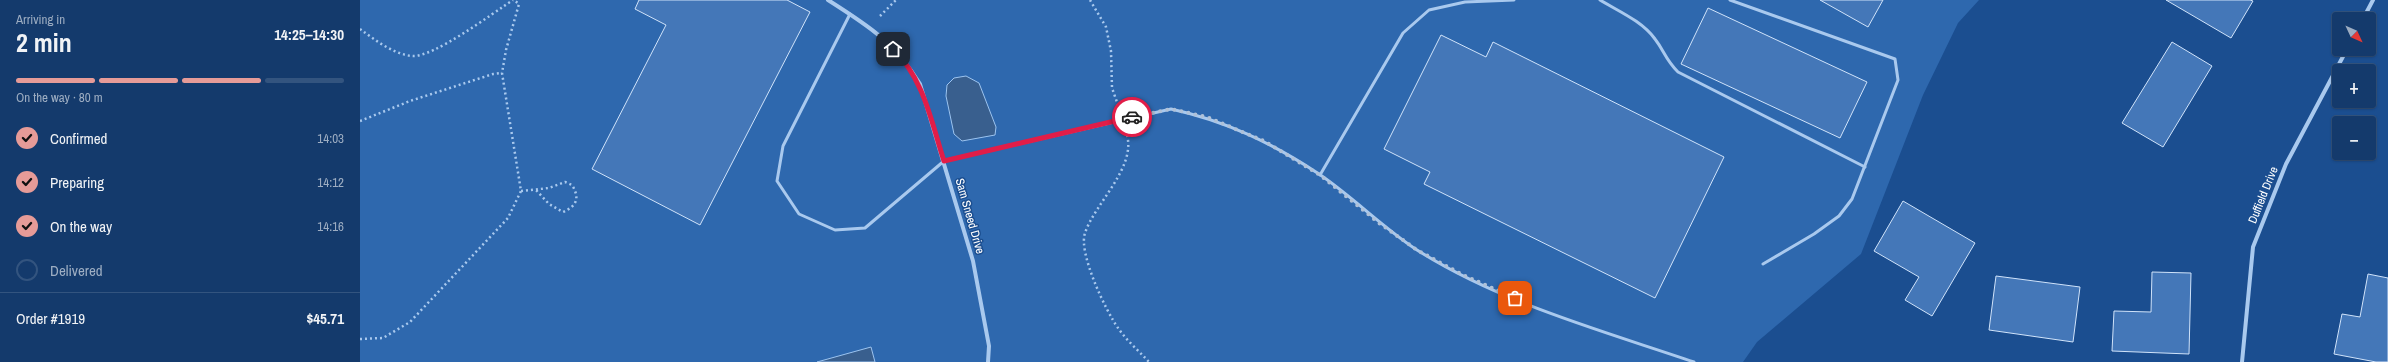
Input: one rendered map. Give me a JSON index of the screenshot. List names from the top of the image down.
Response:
{
  "streets": {
    "street": ["Duffield Drive", "Sam Sneed Drive"]
  },
  "north": "bottom right",
  "page": {
    "heading": ["2 min", "Arriving in", "14:25–14:30"],
    "panel": ["Order #1919", "$45.71"],
    "map_buttons": ["+", "−"],
    "bar": "On the way · 80 m",
    "list": [
      ["Confirmed", "14:03"],
      ["Preparing", "14:12"],
      ["On the way", "14:16"],
      "Delivered"
    ]
  }
}
